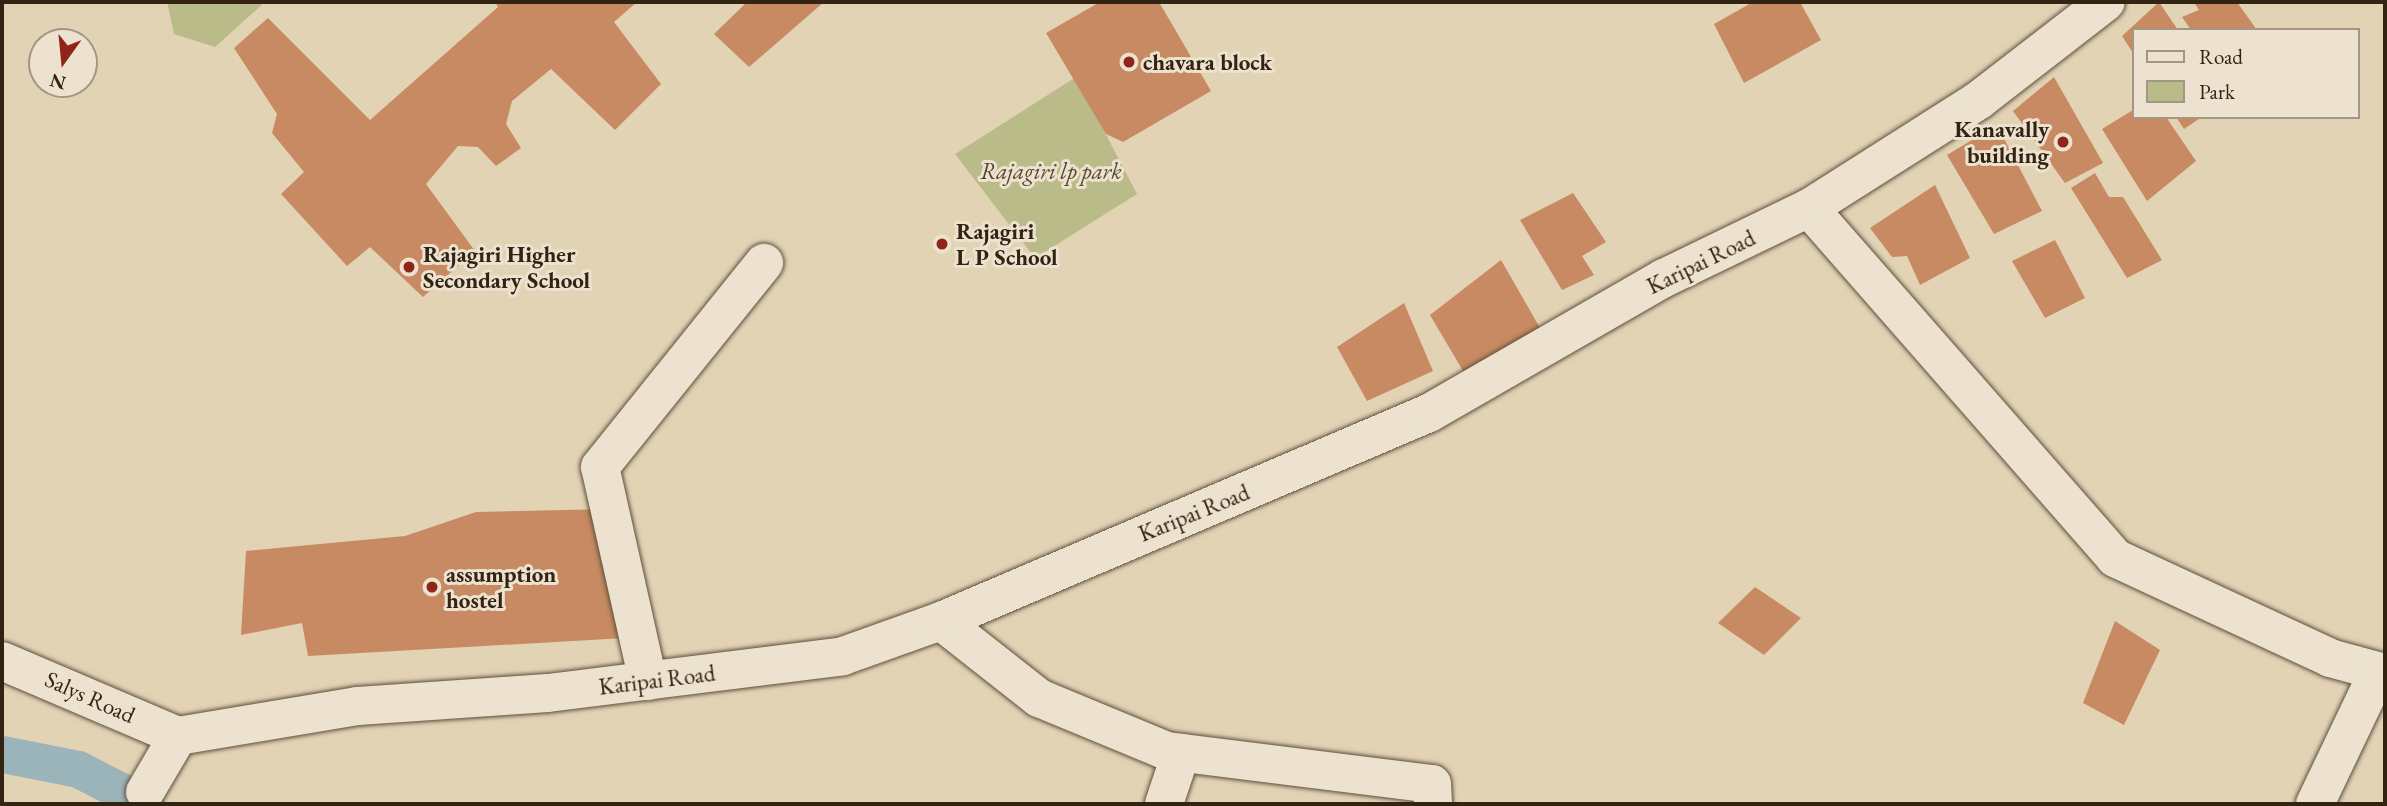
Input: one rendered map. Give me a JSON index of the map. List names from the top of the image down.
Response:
{
  "streets": {
    "street": ["Karipai Road", "Salys Road"]
  },
  "crossings": [
    ["Karipai Road", "Salys Road"]
  ],
  "parks": ["Rajagiri lp park"],
  "places": [
    "chavara block",
    "Kanavally building",
    "Rajagiri L P School",
    "Rajagiri Higher Secondary School",
    "assumption hostel"
  ],
  "legend": ["Road", "Park"],
  "north": "bottom"
}
